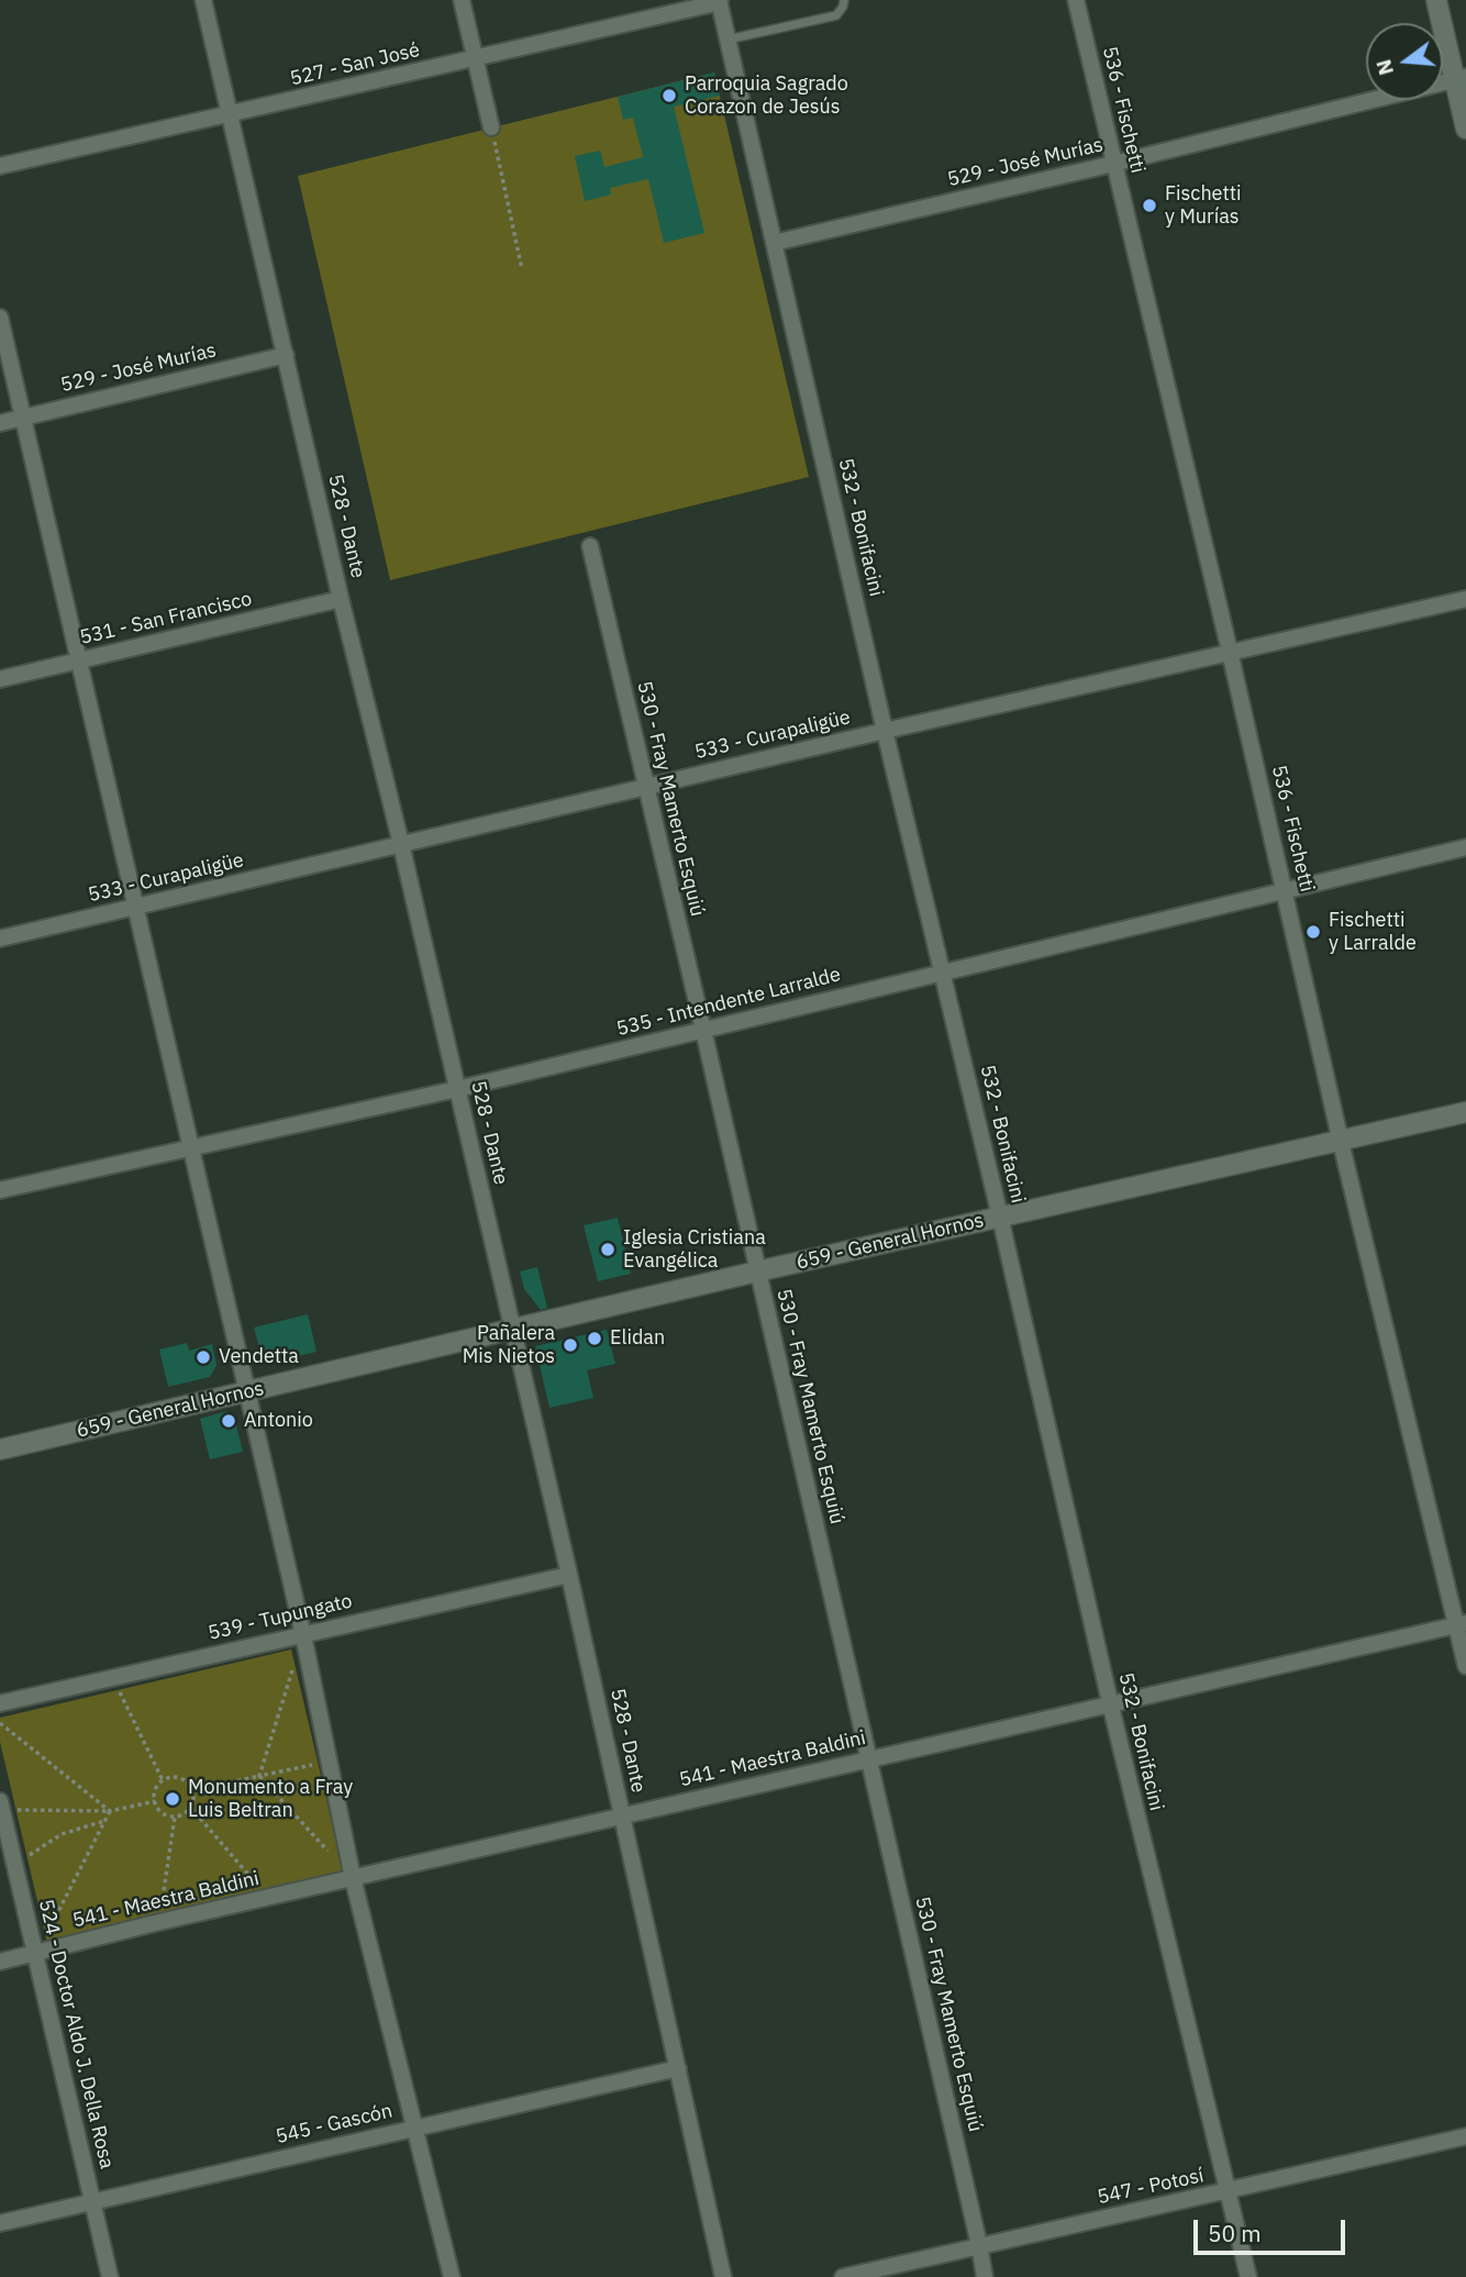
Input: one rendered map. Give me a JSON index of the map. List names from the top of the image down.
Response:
{
  "streets": {
    "street": [
      "527 - San José",
      "536 - Fischetti",
      "529 - José Murías",
      "528 - Dante",
      "532 - Bonifacini",
      "531 - San Francisco",
      "533 - Curapaligüe",
      "530 - Fray Mamerto Esquiú",
      "535 - Intendente Larralde",
      "659 - General Hornos",
      "539 - Tupungato",
      "541 - Maestra Baldini",
      "524 - Doctor Aldo J. Della Rosa",
      "545 - Gascón",
      "547 - Potosí"
    ]
  },
  "crossings": [
    ["527 - San José", "528 - Dante"],
    ["527 - San José", "532 - Bonifacini"],
    ["536 - Fischetti", "529 - José Murías"],
    ["536 - Fischetti", "533 - Curapaligüe"],
    ["536 - Fischetti", "535 - Intendente Larralde"],
    ["536 - Fischetti", "659 - General Hornos"],
    ["536 - Fischetti", "541 - Maestra Baldini"],
    ["529 - José Murías", "528 - Dante"],
    ["529 - José Murías", "532 - Bonifacini"],
    ["528 - Dante", "531 - San Francisco"],
    ["528 - Dante", "533 - Curapaligüe"],
    ["528 - Dante", "535 - Intendente Larralde"],
    ["528 - Dante", "659 - General Hornos"],
    ["528 - Dante", "539 - Tupungato"],
    ["528 - Dante", "541 - Maestra Baldini"],
    ["528 - Dante", "545 - Gascón"],
    ["532 - Bonifacini", "533 - Curapaligüe"],
    ["532 - Bonifacini", "535 - Intendente Larralde"],
    ["532 - Bonifacini", "659 - General Hornos"],
    ["532 - Bonifacini", "541 - Maestra Baldini"],
    ["532 - Bonifacini", "547 - Potosí"],
    ["533 - Curapaligüe", "530 - Fray Mamerto Esquiú"],
    ["530 - Fray Mamerto Esquiú", "535 - Intendente Larralde"],
    ["530 - Fray Mamerto Esquiú", "659 - General Hornos"],
    ["530 - Fray Mamerto Esquiú", "541 - Maestra Baldini"],
    ["530 - Fray Mamerto Esquiú", "547 - Potosí"],
    ["541 - Maestra Baldini", "524 - Doctor Aldo J. Della Rosa"],
    ["524 - Doctor Aldo J. Della Rosa", "545 - Gascón"]
  ],
  "places": [
    "Parroquia Sagrado Corazon de Jesús",
    "Fischetti y Murías",
    "Fischetti y Larralde",
    "Iglesia Cristiana Evangélica",
    "Elidan",
    "Pañalera Mis Nietos",
    "Vendetta",
    "Antonio",
    "Monumento a Fray Luis Beltran"
  ],
  "scale_bar": "50 m",
  "north": "left"
}
